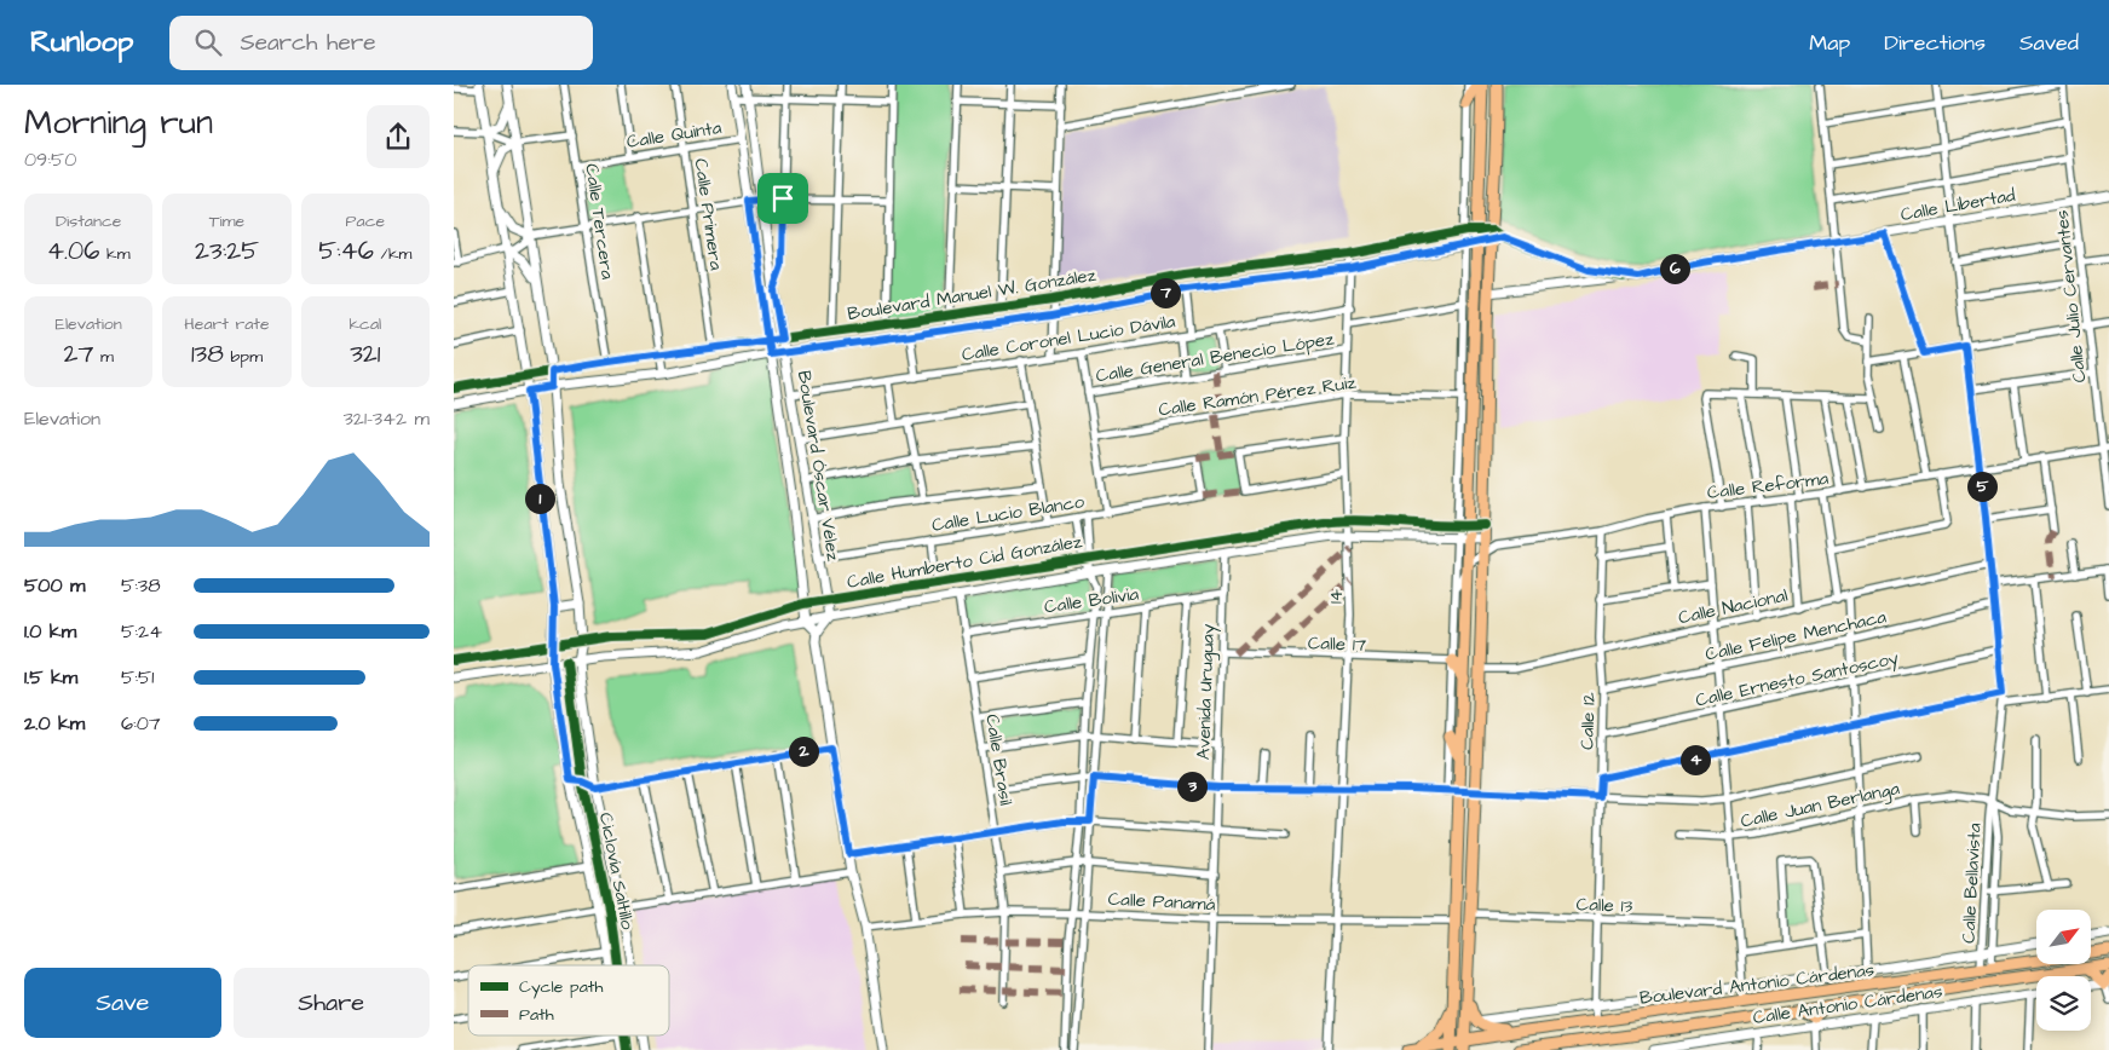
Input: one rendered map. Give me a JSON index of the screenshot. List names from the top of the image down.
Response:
{
  "streets": {
    "main road": ["Boulevard Antonio Cárdenas"],
    "street": [
      "Calle Quinta",
      "Calle Libertad",
      "Calle Primera",
      "Calle Tercera",
      "Boulevard Manuel W. González",
      "Calle Julio Cervantes",
      "Calle Coronel Lucio Dávila",
      "Calle General Benecio López",
      "Calle Ramón Pérez Ruiz",
      "Boulevard Óscar Vélez",
      "Calle Reforma",
      "Calle Lucio Blanco",
      "Calle Humberto Cid González",
      "14",
      "Calle Bolivia",
      "Calle Nacional",
      "Calle Felipe Menchaca",
      "Calle 17",
      "Calle Ernesto Santoscoy",
      "Avenida Uruguay",
      "Calle 12",
      "Calle Brasil",
      "Calle Juan Berlanga",
      "Calle Bellavista",
      "Calle Panamá",
      "Calle 13",
      "Calle Antonio Cárdenas"
    ],
    "cycle path": ["Ciclovía Saltillo"]
  },
  "crossings": [
    ["Calle Quinta", "Calle Primera"],
    ["Calle Quinta", "Calle Tercera"],
    ["Calle Quinta", "Boulevard Óscar Vélez"],
    ["Calle Libertad", "Calle Julio Cervantes"],
    ["Calle Libertad", "Calle Bellavista"],
    ["Calle Primera", "Boulevard Manuel W. González"],
    ["Calle Tercera", "Boulevard Manuel W. González"],
    ["Boulevard Manuel W. González", "Boulevard Óscar Vélez"],
    ["Boulevard Manuel W. González", "14"],
    ["Calle Julio Cervantes", "Calle Reforma"],
    ["Calle Coronel Lucio Dávila", "Boulevard Óscar Vélez"],
    ["Calle Coronel Lucio Dávila", "14"],
    ["Calle General Benecio López", "14"],
    ["Calle Ramón Pérez Ruiz", "14"],
    ["Boulevard Óscar Vélez", "Calle Lucio Blanco"],
    ["Boulevard Óscar Vélez", "Calle Humberto Cid González"],
    ["Calle Reforma", "Calle 12"],
    ["Calle Reforma", "Calle Bellavista"],
    ["Calle Humberto Cid González", "14"],
    ["Calle Humberto Cid González", "Avenida Uruguay"],
    ["Calle Humberto Cid González", "Calle Brasil"],
    ["14", "Calle 17"],
    ["14", "Calle Panamá"],
    ["Calle Bolivia", "Avenida Uruguay"],
    ["Calle Bolivia", "Calle Brasil"],
    ["Calle Nacional", "Calle 12"],
    ["Calle Nacional", "Calle Bellavista"],
    ["Calle Felipe Menchaca", "Calle 12"],
    ["Calle Felipe Menchaca", "Calle Bellavista"],
    ["Calle 17", "Avenida Uruguay"],
    ["Calle Ernesto Santoscoy", "Calle 12"],
    ["Calle Ernesto Santoscoy", "Calle Bellavista"],
    ["Avenida Uruguay", "Calle Panamá"],
    ["Calle 12", "Calle 13"],
    ["Calle 12", "Boulevard Antonio Cárdenas"],
    ["Calle 12", "Calle Antonio Cárdenas"],
    ["Calle Brasil", "Calle Panamá"],
    ["Calle Juan Berlanga", "Calle Bellavista"],
    ["Calle Bellavista", "Boulevard Antonio Cárdenas"],
    ["Calle Bellavista", "Calle Antonio Cárdenas"],
    ["Boulevard Antonio Cárdenas", "Calle Antonio Cárdenas"]
  ],
  "legend": ["Cycle path", "Path"],
  "north": "top right",
  "page": {
    "header": "Runloop",
    "search": "Search here",
    "nav": ["Map", "Directions", "Saved"],
    "heading": ["Morning run", "09:50"],
    "stats": [
      ["Distance", "4.06 km"],
      ["Time", "23:25"],
      ["Pace", "5:46 /km"],
      ["Elevation", "27 m"],
      ["Heart rate", "138 bpm"],
      ["kcal", "321"]
    ],
    "pins": [
      "6",
      "7",
      "5",
      "1",
      "2",
      "4",
      "3"
    ],
    "chart": ["Elevation", "321–342 m"],
    "list": [
      {
        "name": "500 m",
        "note": "5:38"
      },
      {
        "name": "1.0 km",
        "note": "5:24"
      },
      {
        "name": "1.5 km",
        "note": "5:51"
      },
      {
        "name": "2.0 km",
        "note": "6:07"
      }
    ],
    "buttons": ["Save", "Share"]
  }
}
